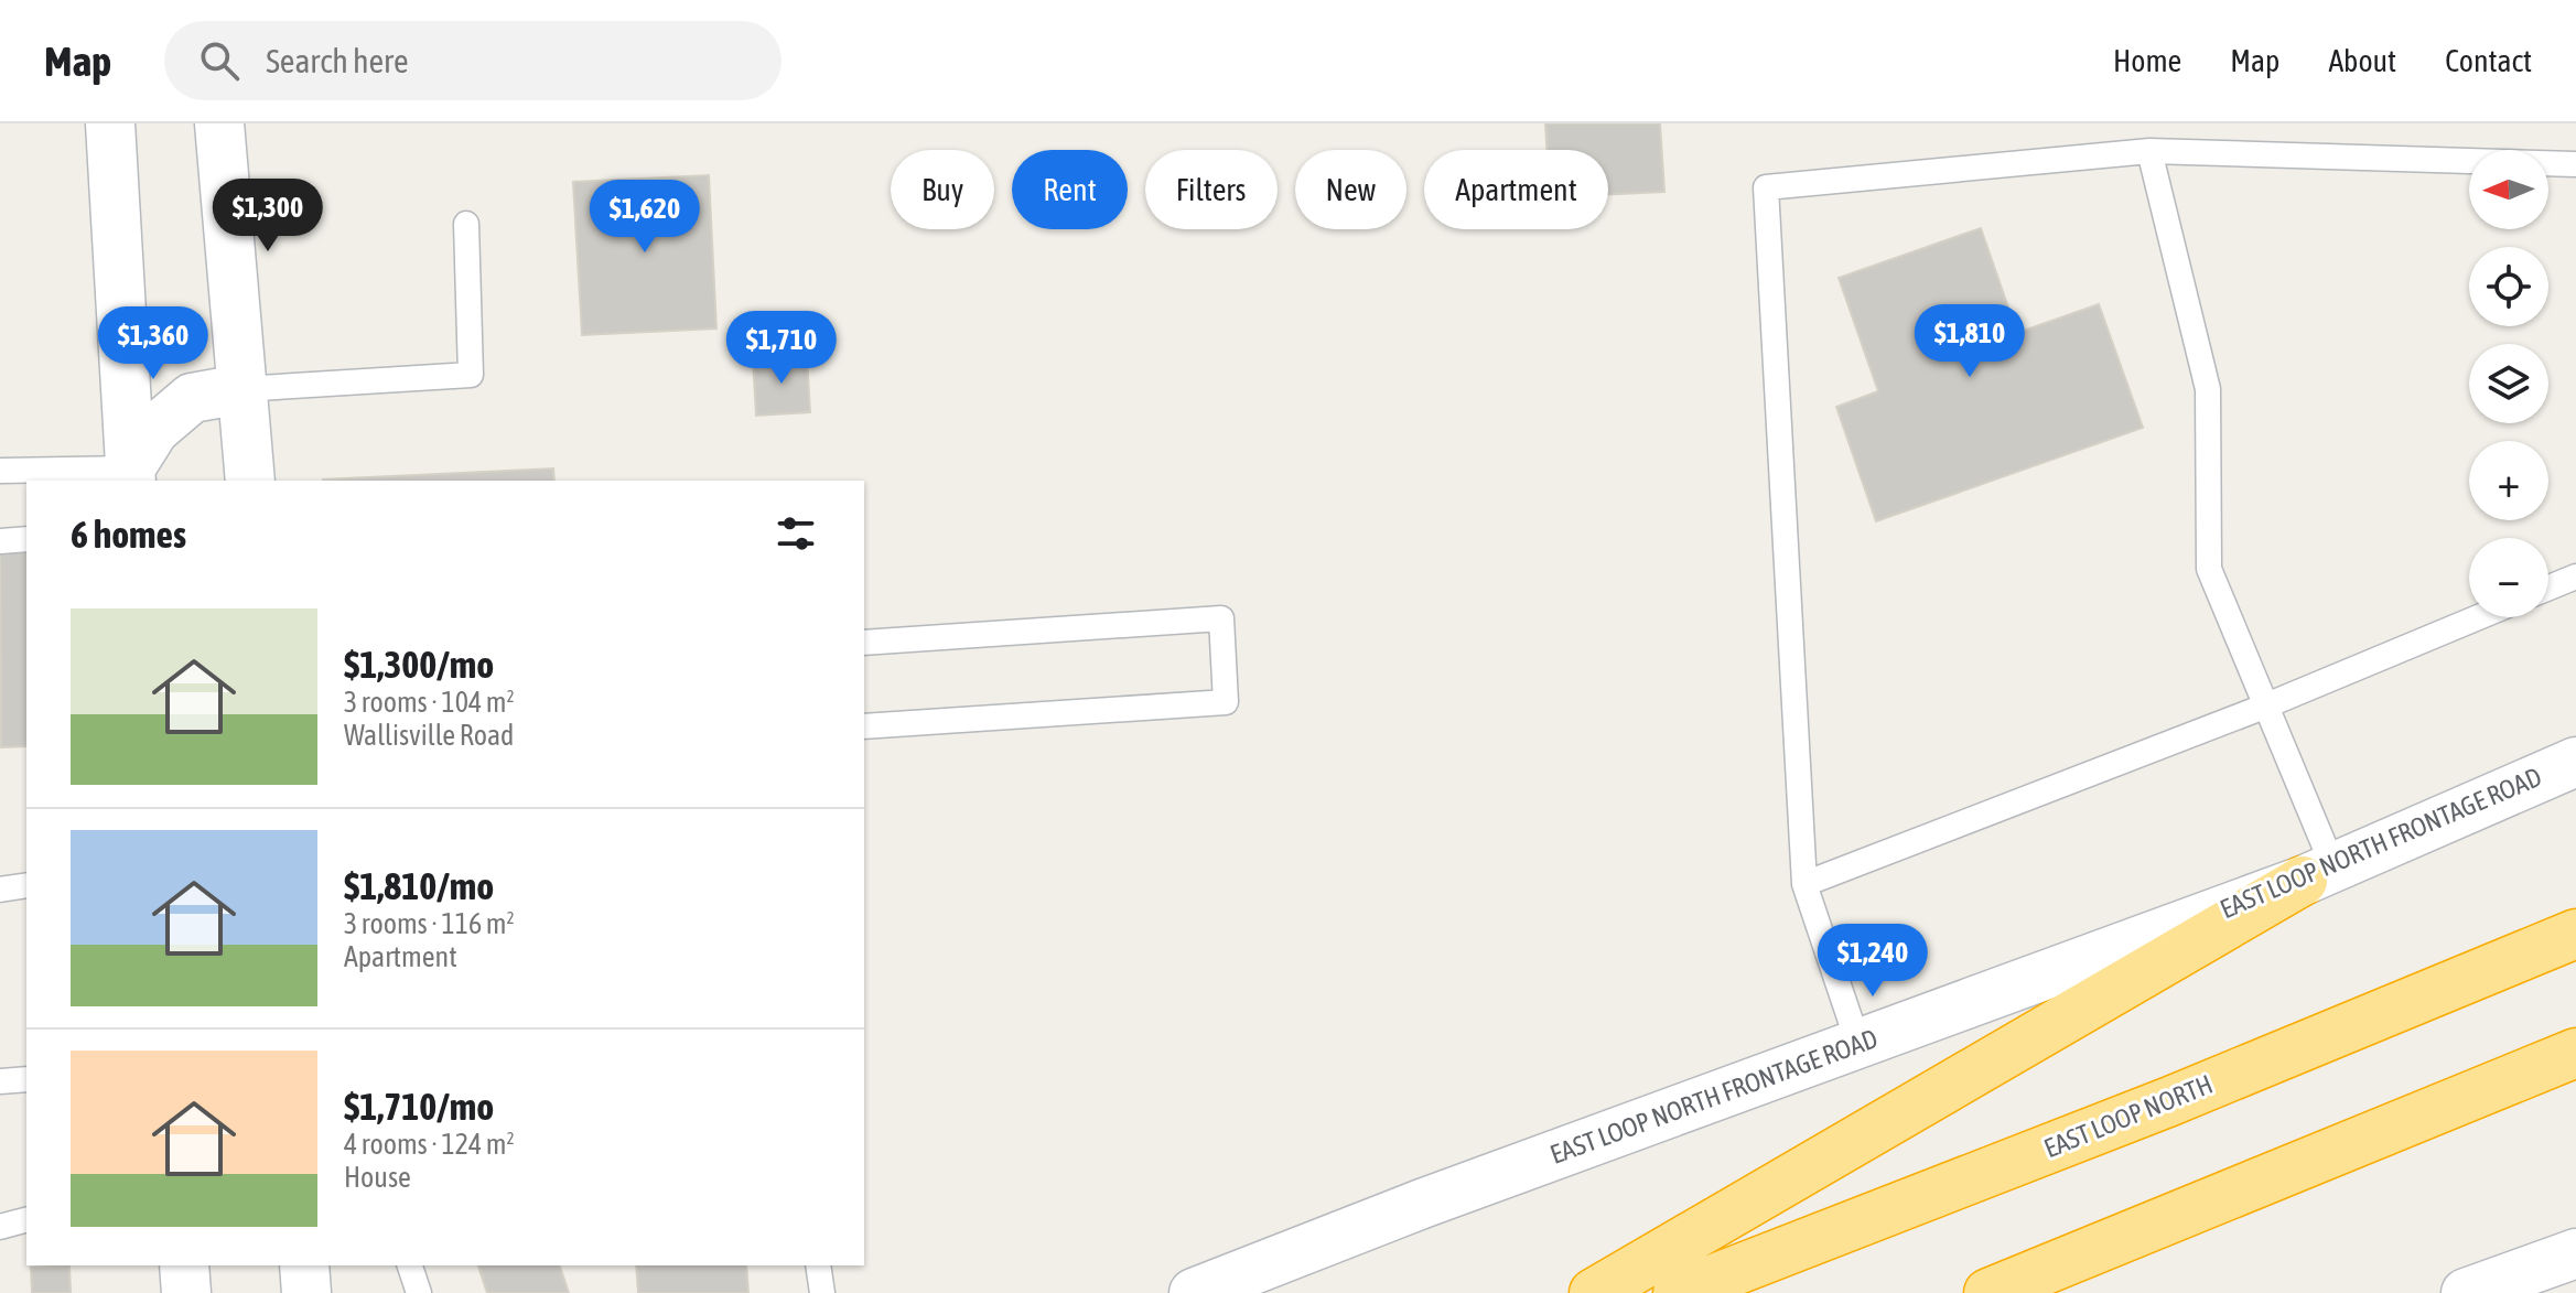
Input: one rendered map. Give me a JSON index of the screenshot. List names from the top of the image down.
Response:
{
  "streets": {
    "highway": ["EAST LOOP NORTH"],
    "main road": ["EAST LOOP NORTH FRONTAGE ROAD"]
  },
  "north": "left",
  "page": {
    "header": "Map",
    "search": "Search here",
    "nav": [
      "Home",
      "Map",
      "About",
      "Contact"
    ],
    "map_buttons": ["+", "−"],
    "chip": [
      "Buy",
      "Rent",
      "Filters",
      "New",
      "Apartment"
    ],
    "price": [
      "$1,300",
      "$1,620",
      "$1,810",
      "$1,360",
      "$1,710",
      "$1,240"
    ],
    "heading": "6 homes",
    "list": [
      {
        "name": "$1,300/mo",
        "note": "3 rooms · 104 m² · Wallisville Road"
      },
      {
        "name": "$1,810/mo",
        "note": "3 rooms · 116 m² · Apartment"
      },
      {
        "name": "$1,710/mo",
        "note": "4 rooms · 124 m² · House"
      }
    ]
  }
}
